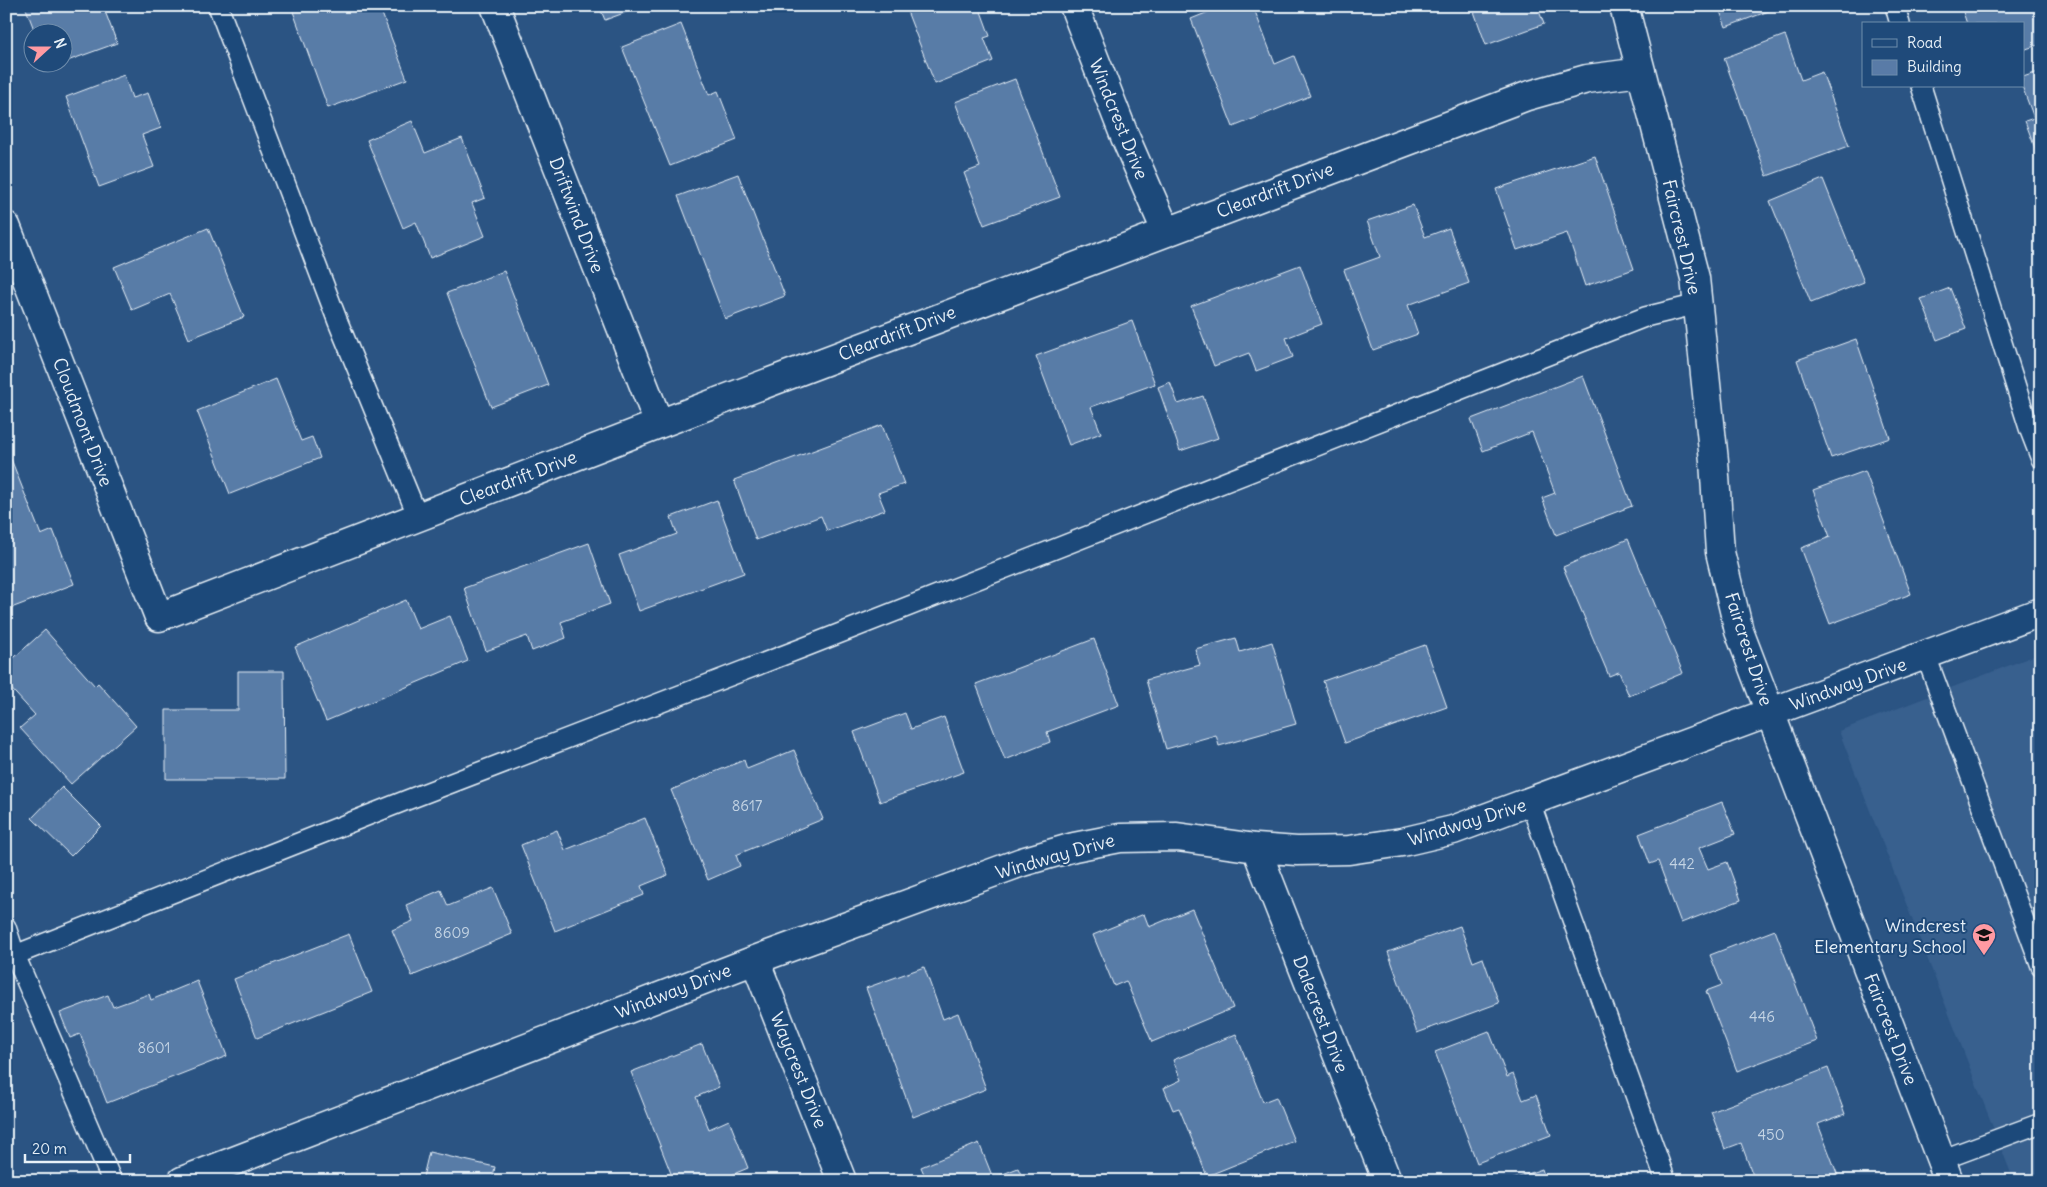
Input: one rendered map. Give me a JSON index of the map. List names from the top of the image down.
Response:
{
  "streets": {
    "street": [
      "Windcrest Drive",
      "Cleardrift Drive",
      "Driftwind Drive",
      "Faircrest Drive",
      "Cloudmont Drive",
      "Windway Drive",
      "Dalecrest Drive",
      "Waycrest Drive"
    ]
  },
  "crossings": [
    ["Windcrest Drive", "Cleardrift Drive"],
    ["Cleardrift Drive", "Driftwind Drive"],
    ["Cleardrift Drive", "Faircrest Drive"],
    ["Cleardrift Drive", "Cloudmont Drive"],
    ["Faircrest Drive", "Windway Drive"],
    ["Windway Drive", "Dalecrest Drive"],
    ["Windway Drive", "Waycrest Drive"]
  ],
  "places": {
    "school or university": ["Windcrest Elementary School"]
  },
  "house_numbers": [
    "8617",
    "442",
    "8609",
    "446",
    "8601",
    "450"
  ],
  "legend": ["Road", "Building"],
  "scale_bar": "20 m",
  "north": "right"
}
